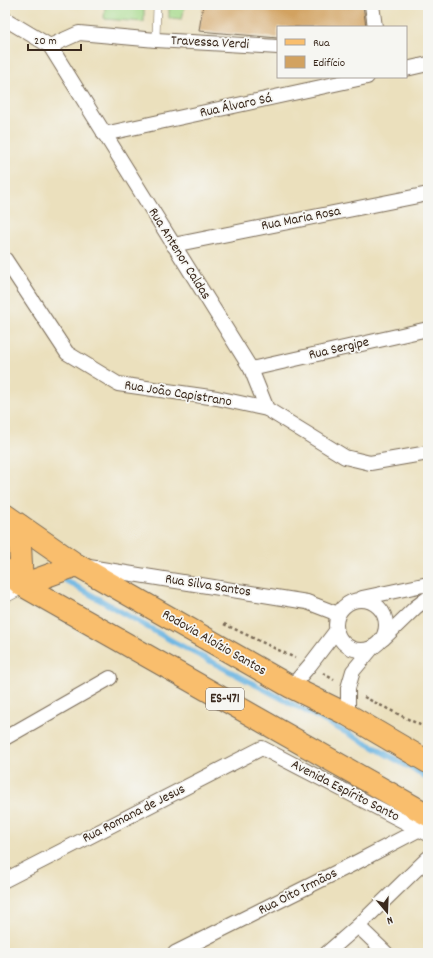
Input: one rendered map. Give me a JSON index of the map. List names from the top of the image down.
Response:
{
  "streets": {
    "main road": ["Rodovia Aloízio Santos", "ES-471"],
    "street": [
      "Travessa Verdi",
      "Rua Álvaro Sá",
      "Rua Maria Rosa",
      "Rua Antenor Caldas",
      "Rua Sergipe",
      "Rua João Capistrano",
      "Rua Silva Santos",
      "Avenida Espírito Santo",
      "Rua Romana de Jesus",
      "Rua Oito Irmãos"
    ]
  },
  "crossings": [
    ["Travessa Verdi", "Rua Antenor Caldas"],
    ["Rua Álvaro Sá", "Rua Antenor Caldas"],
    ["Rua Maria Rosa", "Rua Antenor Caldas"],
    ["Rua Antenor Caldas", "Rua Sergipe"],
    ["Rua Antenor Caldas", "Rua João Capistrano"],
    ["Rua Silva Santos", "Rodovia Aloízio Santos"],
    ["ES-471", "Avenida Espírito Santo"],
    ["ES-471", "Rua Oito Irmãos"],
    ["Avenida Espírito Santo", "Rua Romana de Jesus"],
    ["Avenida Espírito Santo", "Rua Oito Irmãos"]
  ],
  "legend": ["Rua", "Edifício"],
  "scale_bar": "20 m",
  "north": "bottom"
}
